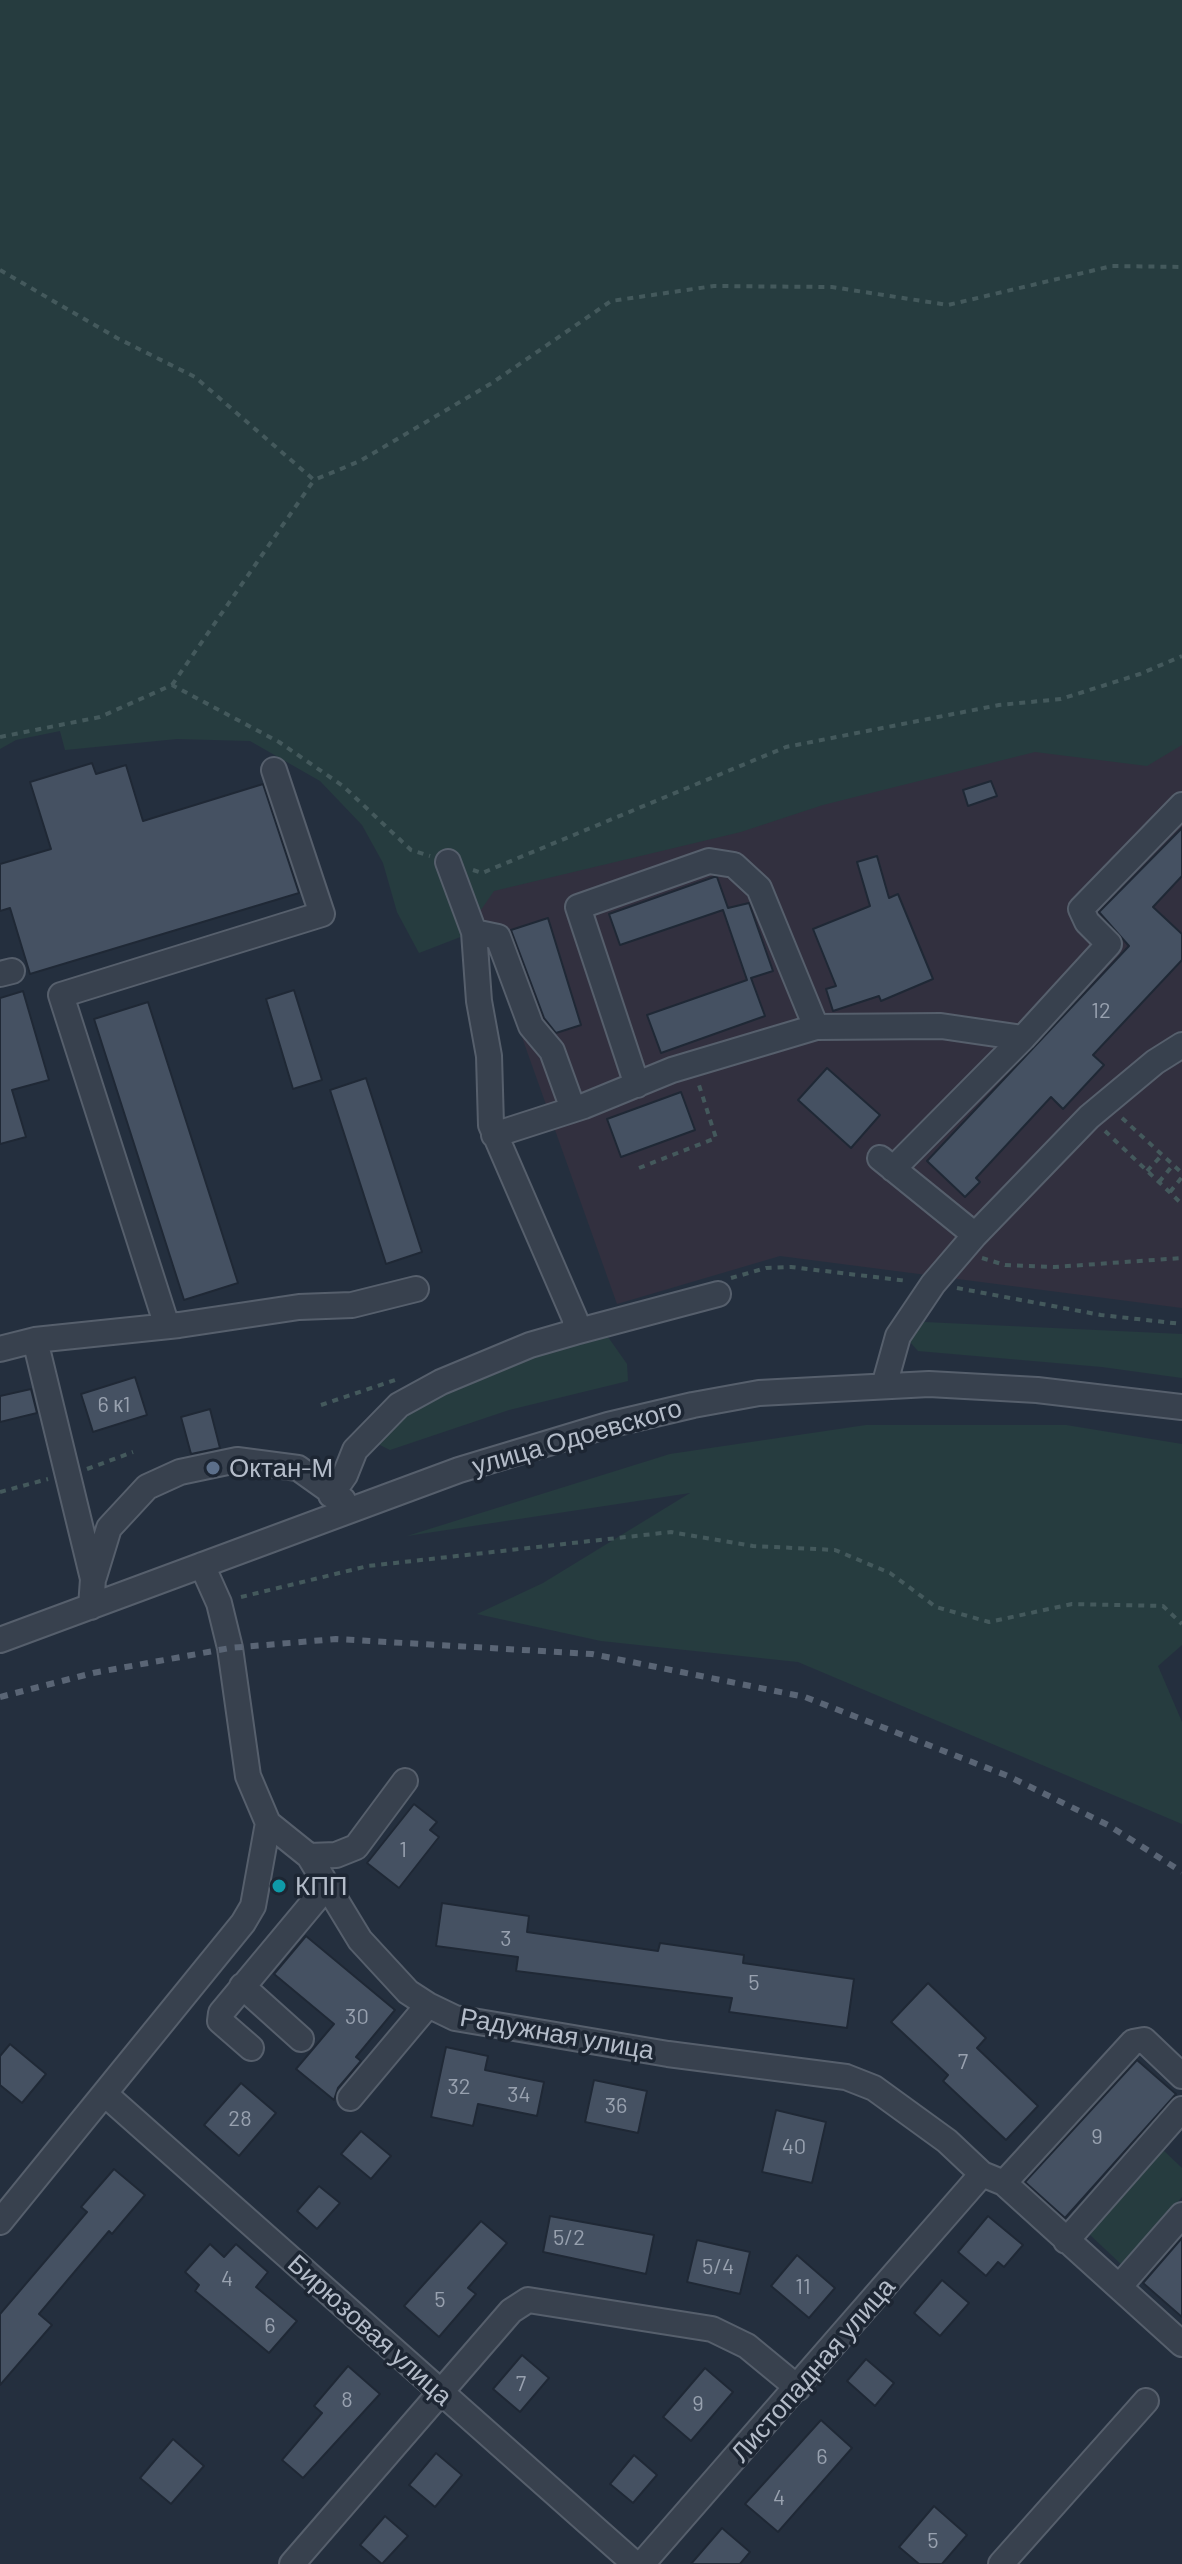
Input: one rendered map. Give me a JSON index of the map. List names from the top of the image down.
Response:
{
  "streets": {
    "street": [
      "улица Одоевского",
      "Радужная улица",
      "Бирюзовая улица",
      "Листопадная улица"
    ]
  },
  "crossings": [
    ["Радужная улица", "Листопадная улица"]
  ],
  "places": ["Октан-М", "КПП"],
  "house_numbers": [
    "12",
    "6 к1",
    "1",
    "3",
    "5",
    "30",
    "7",
    "32",
    "34",
    "36",
    "28",
    "9",
    "40",
    "5/2",
    "5/4",
    "4",
    "11",
    "5",
    "6",
    "7",
    "8",
    "9",
    "6",
    "4",
    "5"
  ]
}
